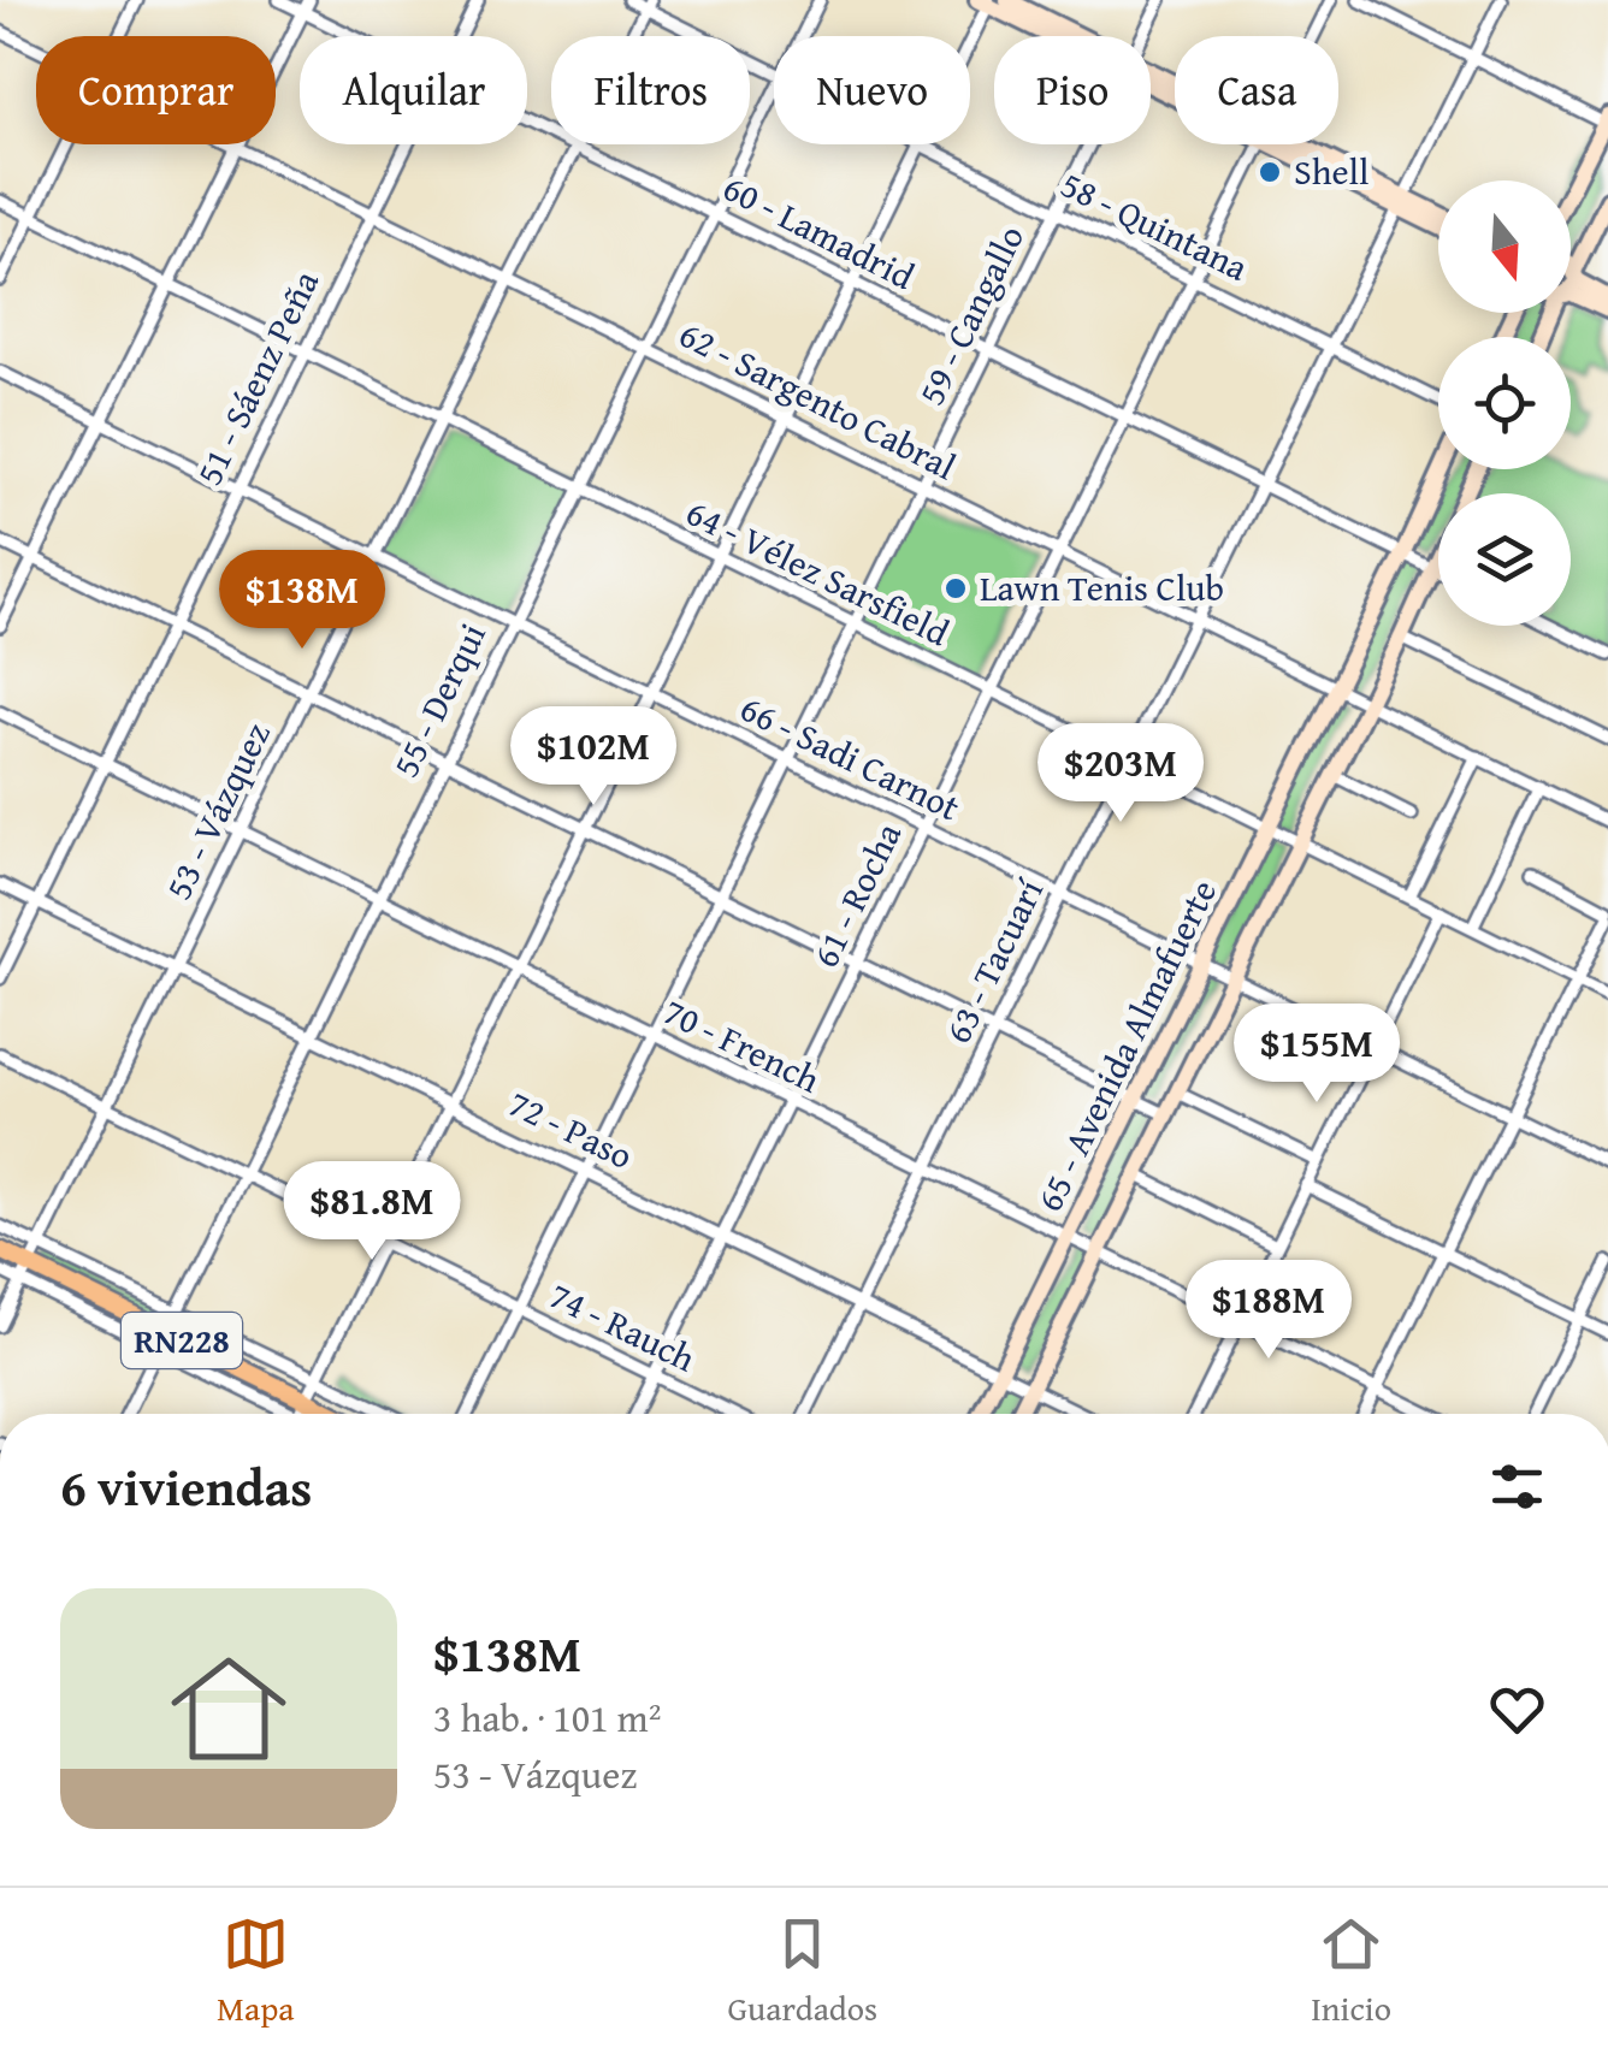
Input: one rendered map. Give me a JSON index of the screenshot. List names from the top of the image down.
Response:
{
  "streets": {
    "highway": ["RN228"],
    "main road": ["65 - Avenida Almafuerte"],
    "street": [
      "58 - Quintana",
      "60 - Lamadrid",
      "59 - Cangallo",
      "51 - Sáenz Peña",
      "62 - Sargento Cabral",
      "64 - Vélez Sarsfield",
      "55 - Derqui",
      "66 - Sadi Carnot",
      "53 - Vázquez",
      "61 - Rocha",
      "63 - Tacuarí",
      "70 - French",
      "72 - Paso",
      "74 - Rauch"
    ]
  },
  "crossings": [
    ["58 - Quintana", "59 - Cangallo"],
    ["58 - Quintana", "53 - Vázquez"],
    ["58 - Quintana", "61 - Rocha"],
    ["58 - Quintana", "63 - Tacuarí"],
    ["60 - Lamadrid", "59 - Cangallo"],
    ["60 - Lamadrid", "55 - Derqui"],
    ["60 - Lamadrid", "53 - Vázquez"],
    ["60 - Lamadrid", "61 - Rocha"],
    ["60 - Lamadrid", "63 - Tacuarí"],
    ["60 - Lamadrid", "65 - Avenida Almafuerte"],
    ["59 - Cangallo", "62 - Sargento Cabral"],
    ["59 - Cangallo", "64 - Vélez Sarsfield"],
    ["59 - Cangallo", "66 - Sadi Carnot"],
    ["59 - Cangallo", "70 - French"],
    ["59 - Cangallo", "72 - Paso"],
    ["59 - Cangallo", "74 - Rauch"],
    ["51 - Sáenz Peña", "62 - Sargento Cabral"],
    ["51 - Sáenz Peña", "64 - Vélez Sarsfield"],
    ["51 - Sáenz Peña", "66 - Sadi Carnot"],
    ["51 - Sáenz Peña", "70 - French"],
    ["51 - Sáenz Peña", "72 - Paso"],
    ["62 - Sargento Cabral", "55 - Derqui"],
    ["62 - Sargento Cabral", "53 - Vázquez"],
    ["62 - Sargento Cabral", "61 - Rocha"],
    ["62 - Sargento Cabral", "63 - Tacuarí"],
    ["62 - Sargento Cabral", "65 - Avenida Almafuerte"],
    ["64 - Vélez Sarsfield", "55 - Derqui"],
    ["64 - Vélez Sarsfield", "53 - Vázquez"],
    ["64 - Vélez Sarsfield", "61 - Rocha"],
    ["64 - Vélez Sarsfield", "63 - Tacuarí"],
    ["64 - Vélez Sarsfield", "65 - Avenida Almafuerte"],
    ["55 - Derqui", "66 - Sadi Carnot"],
    ["55 - Derqui", "70 - French"],
    ["55 - Derqui", "72 - Paso"],
    ["55 - Derqui", "74 - Rauch"],
    ["55 - Derqui", "RN228"],
    ["66 - Sadi Carnot", "53 - Vázquez"],
    ["66 - Sadi Carnot", "61 - Rocha"],
    ["66 - Sadi Carnot", "63 - Tacuarí"],
    ["66 - Sadi Carnot", "65 - Avenida Almafuerte"],
    ["53 - Vázquez", "70 - French"],
    ["53 - Vázquez", "72 - Paso"],
    ["53 - Vázquez", "74 - Rauch"],
    ["53 - Vázquez", "RN228"],
    ["61 - Rocha", "70 - French"],
    ["61 - Rocha", "72 - Paso"],
    ["61 - Rocha", "74 - Rauch"],
    ["63 - Tacuarí", "70 - French"],
    ["63 - Tacuarí", "72 - Paso"],
    ["70 - French", "65 - Avenida Almafuerte"],
    ["65 - Avenida Almafuerte", "72 - Paso"]
  ],
  "places": ["Shell", "Lawn Tenis Club"],
  "north": "bottom",
  "page": {
    "chip": [
      "Comprar",
      "Alquilar",
      "Filtros",
      "Nuevo",
      "Piso",
      "Casa"
    ],
    "price": [
      "$138M",
      "$102M",
      "$203M",
      "$155M",
      "$81.8M",
      "$188M"
    ],
    "heading": "6 viviendas",
    "list": [
      {
        "name": "$138M",
        "note": "3 hab. · 101 m² · 53 - Vázquez"
      }
    ],
    "tabs": ["Mapa", "Guardados", "Inicio"]
  }
}
